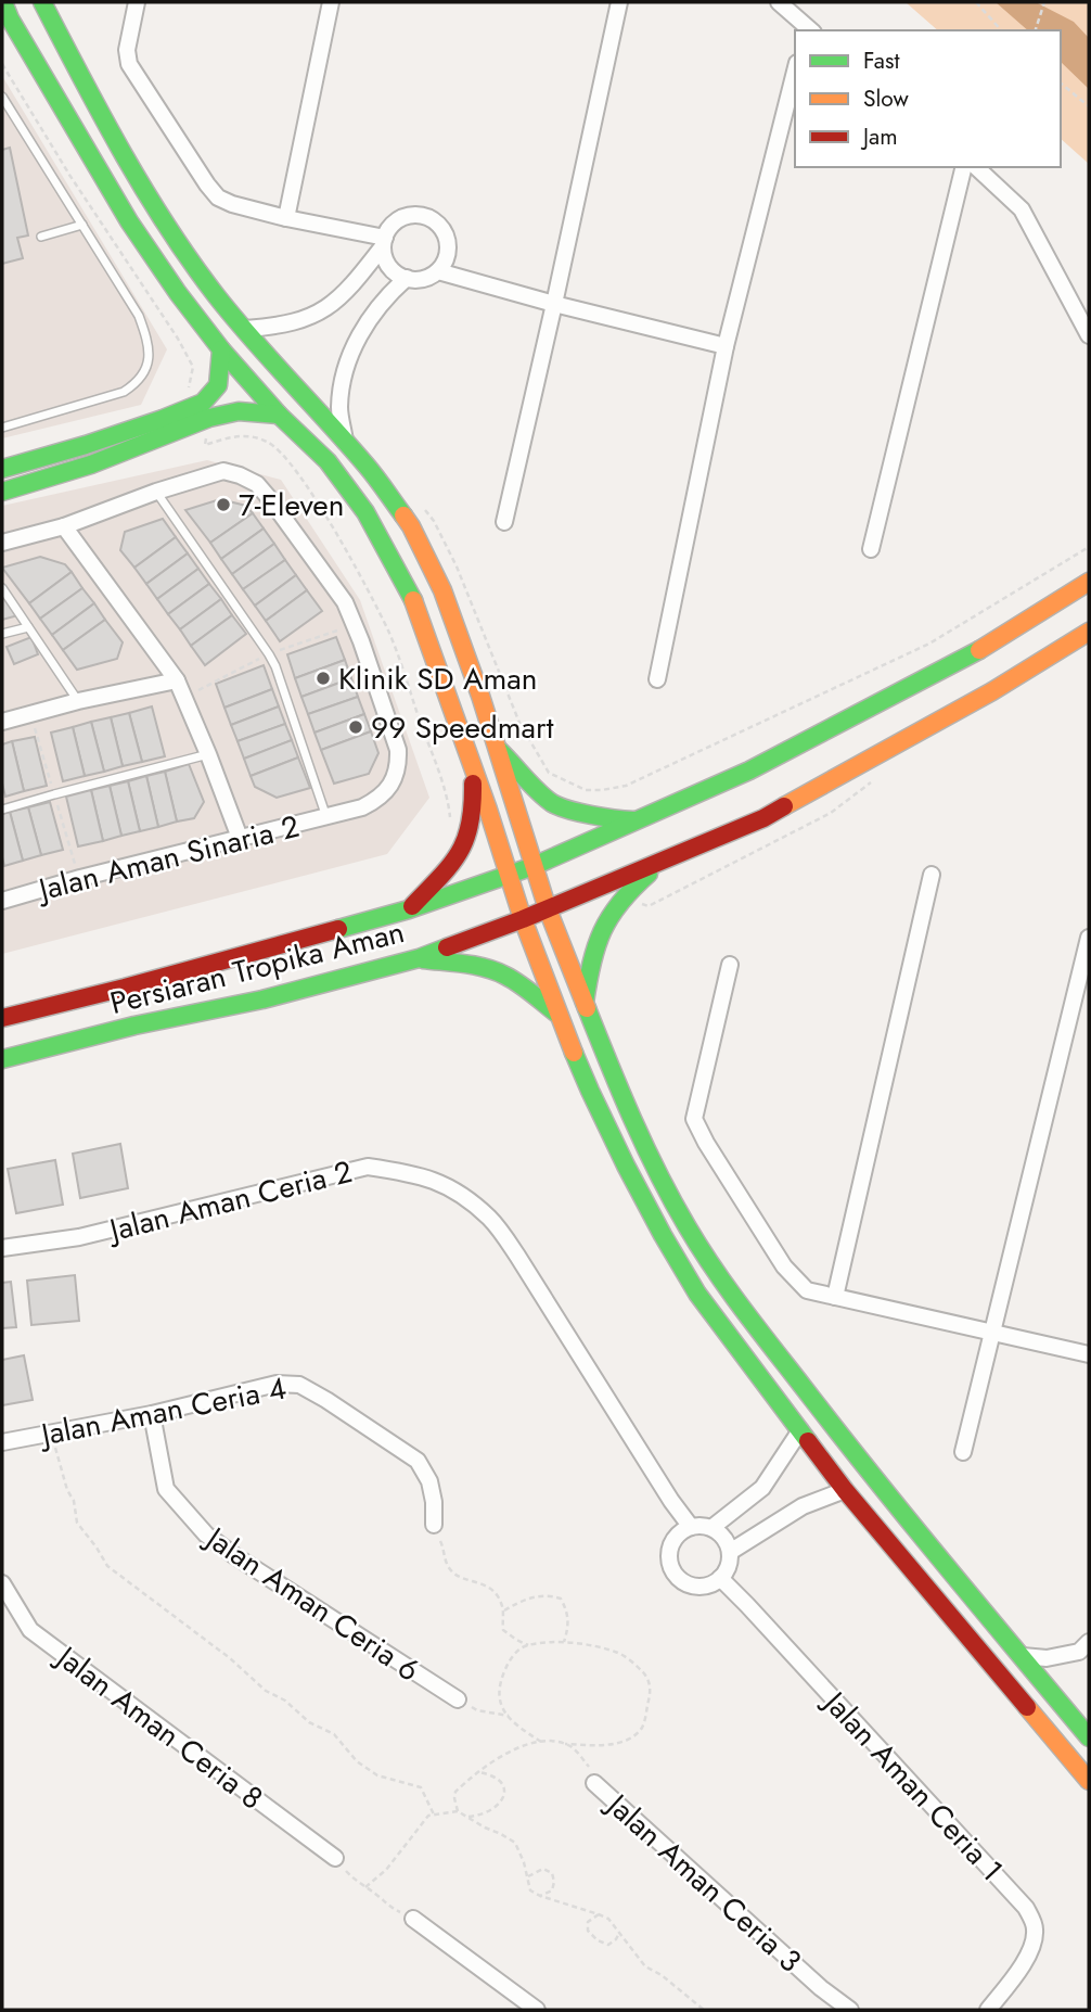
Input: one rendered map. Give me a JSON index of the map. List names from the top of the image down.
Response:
{
  "streets": {
    "street": [
      "Jalan Aman Sinaria 2",
      "Persiaran Tropika Aman",
      "Jalan Aman Ceria 2",
      "Jalan Aman Ceria 4",
      "Jalan Aman Ceria 6",
      "Jalan Aman Ceria 8",
      "Jalan Aman Ceria 1",
      "Jalan Aman Ceria 3"
    ]
  },
  "crossings": [
    ["Jalan Aman Ceria 2", "Jalan Aman Ceria 1"],
    ["Jalan Aman Ceria 4", "Jalan Aman Ceria 6"]
  ],
  "places": ["7-Eleven", "Klinik SD Aman", "99 Speedmart"],
  "legend": ["Fast", "Slow", "Jam"]
}
